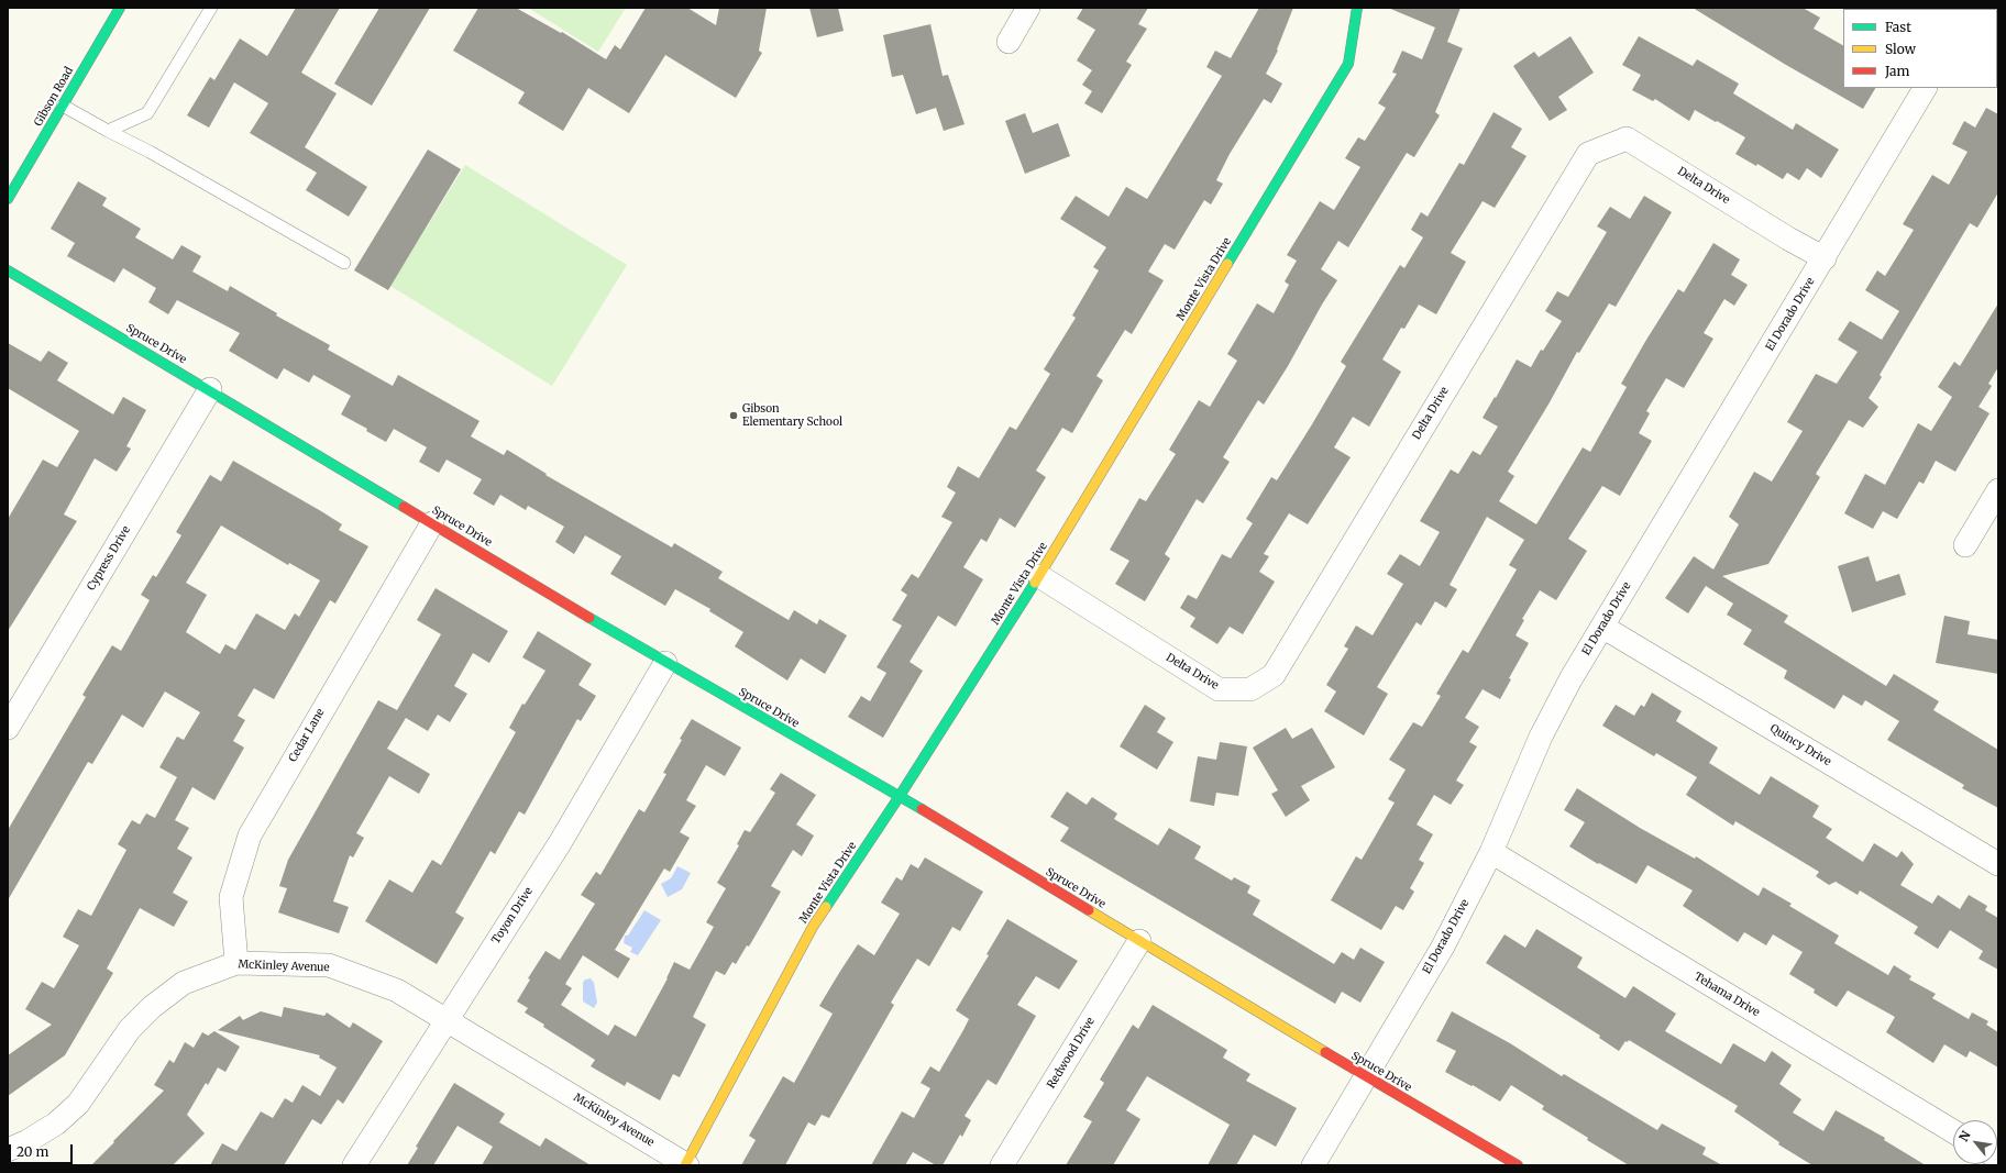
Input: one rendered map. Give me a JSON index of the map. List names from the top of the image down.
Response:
{
  "streets": {
    "street": [
      "Gibson Road",
      "Delta Drive",
      "Monte Vista Drive",
      "El Dorado Drive",
      "Spruce Drive",
      "Cypress Drive",
      "Cedar Lane",
      "Quincy Drive",
      "Toyon Drive",
      "McKinley Avenue",
      "Tehama Drive",
      "Redwood Drive"
    ]
  },
  "crossings": [
    ["Delta Drive", "Monte Vista Drive"],
    ["Delta Drive", "El Dorado Drive"],
    ["Monte Vista Drive", "Spruce Drive"],
    ["Monte Vista Drive", "McKinley Avenue"],
    ["El Dorado Drive", "Spruce Drive"],
    ["El Dorado Drive", "Quincy Drive"],
    ["El Dorado Drive", "Tehama Drive"],
    ["Spruce Drive", "Cypress Drive"],
    ["Spruce Drive", "Cedar Lane"],
    ["Spruce Drive", "Toyon Drive"],
    ["Spruce Drive", "Redwood Drive"],
    ["Cedar Lane", "McKinley Avenue"],
    ["Toyon Drive", "McKinley Avenue"]
  ],
  "places": ["Gibson Elementary School"],
  "legend": ["Fast", "Slow", "Jam"],
  "scale_bar": "20 m",
  "north": "top left"
}
